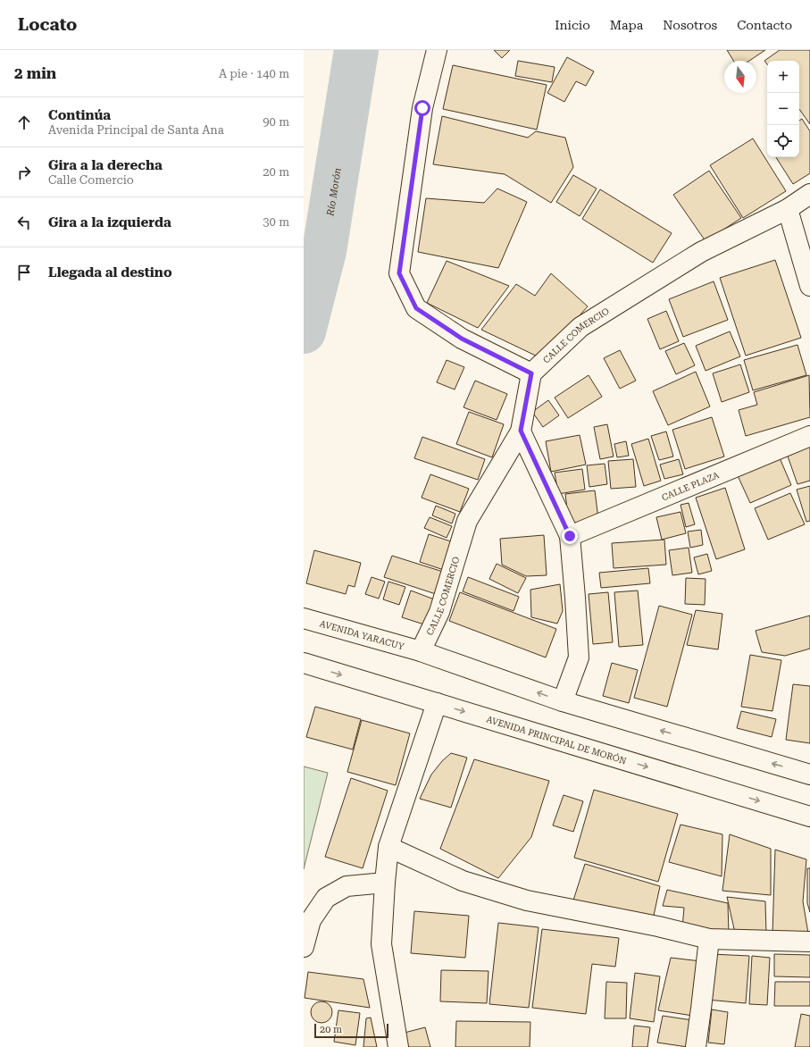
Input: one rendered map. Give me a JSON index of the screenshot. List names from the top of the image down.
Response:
{
  "streets": {
    "street": [
      "CALLE COMERCIO",
      "CALLE PLAZA",
      "AVENIDA YARACUY",
      "AVENIDA PRINCIPAL DE MORÓN"
    ]
  },
  "crossings": [
    ["CALLE COMERCIO", "AVENIDA YARACUY"]
  ],
  "water": ["Río Morón"],
  "scale_bar": "20 m",
  "north": "bottom",
  "page": {
    "header": "Locato",
    "nav": [
      "Inicio",
      "Mapa",
      "Nosotros",
      "Contacto"
    ],
    "heading": ["2 min", "A pie · 140 m"],
    "map_buttons": ["+", "−"],
    "list": [
      ["Continúa", "Avenida Principal de Santa Ana", "90 m"],
      ["Gira a la derecha", "Calle Comercio", "20 m"],
      ["Gira a la izquierda", "30 m"],
      "Llegada al destino"
    ],
    "scale": "20 m"
  }
}
